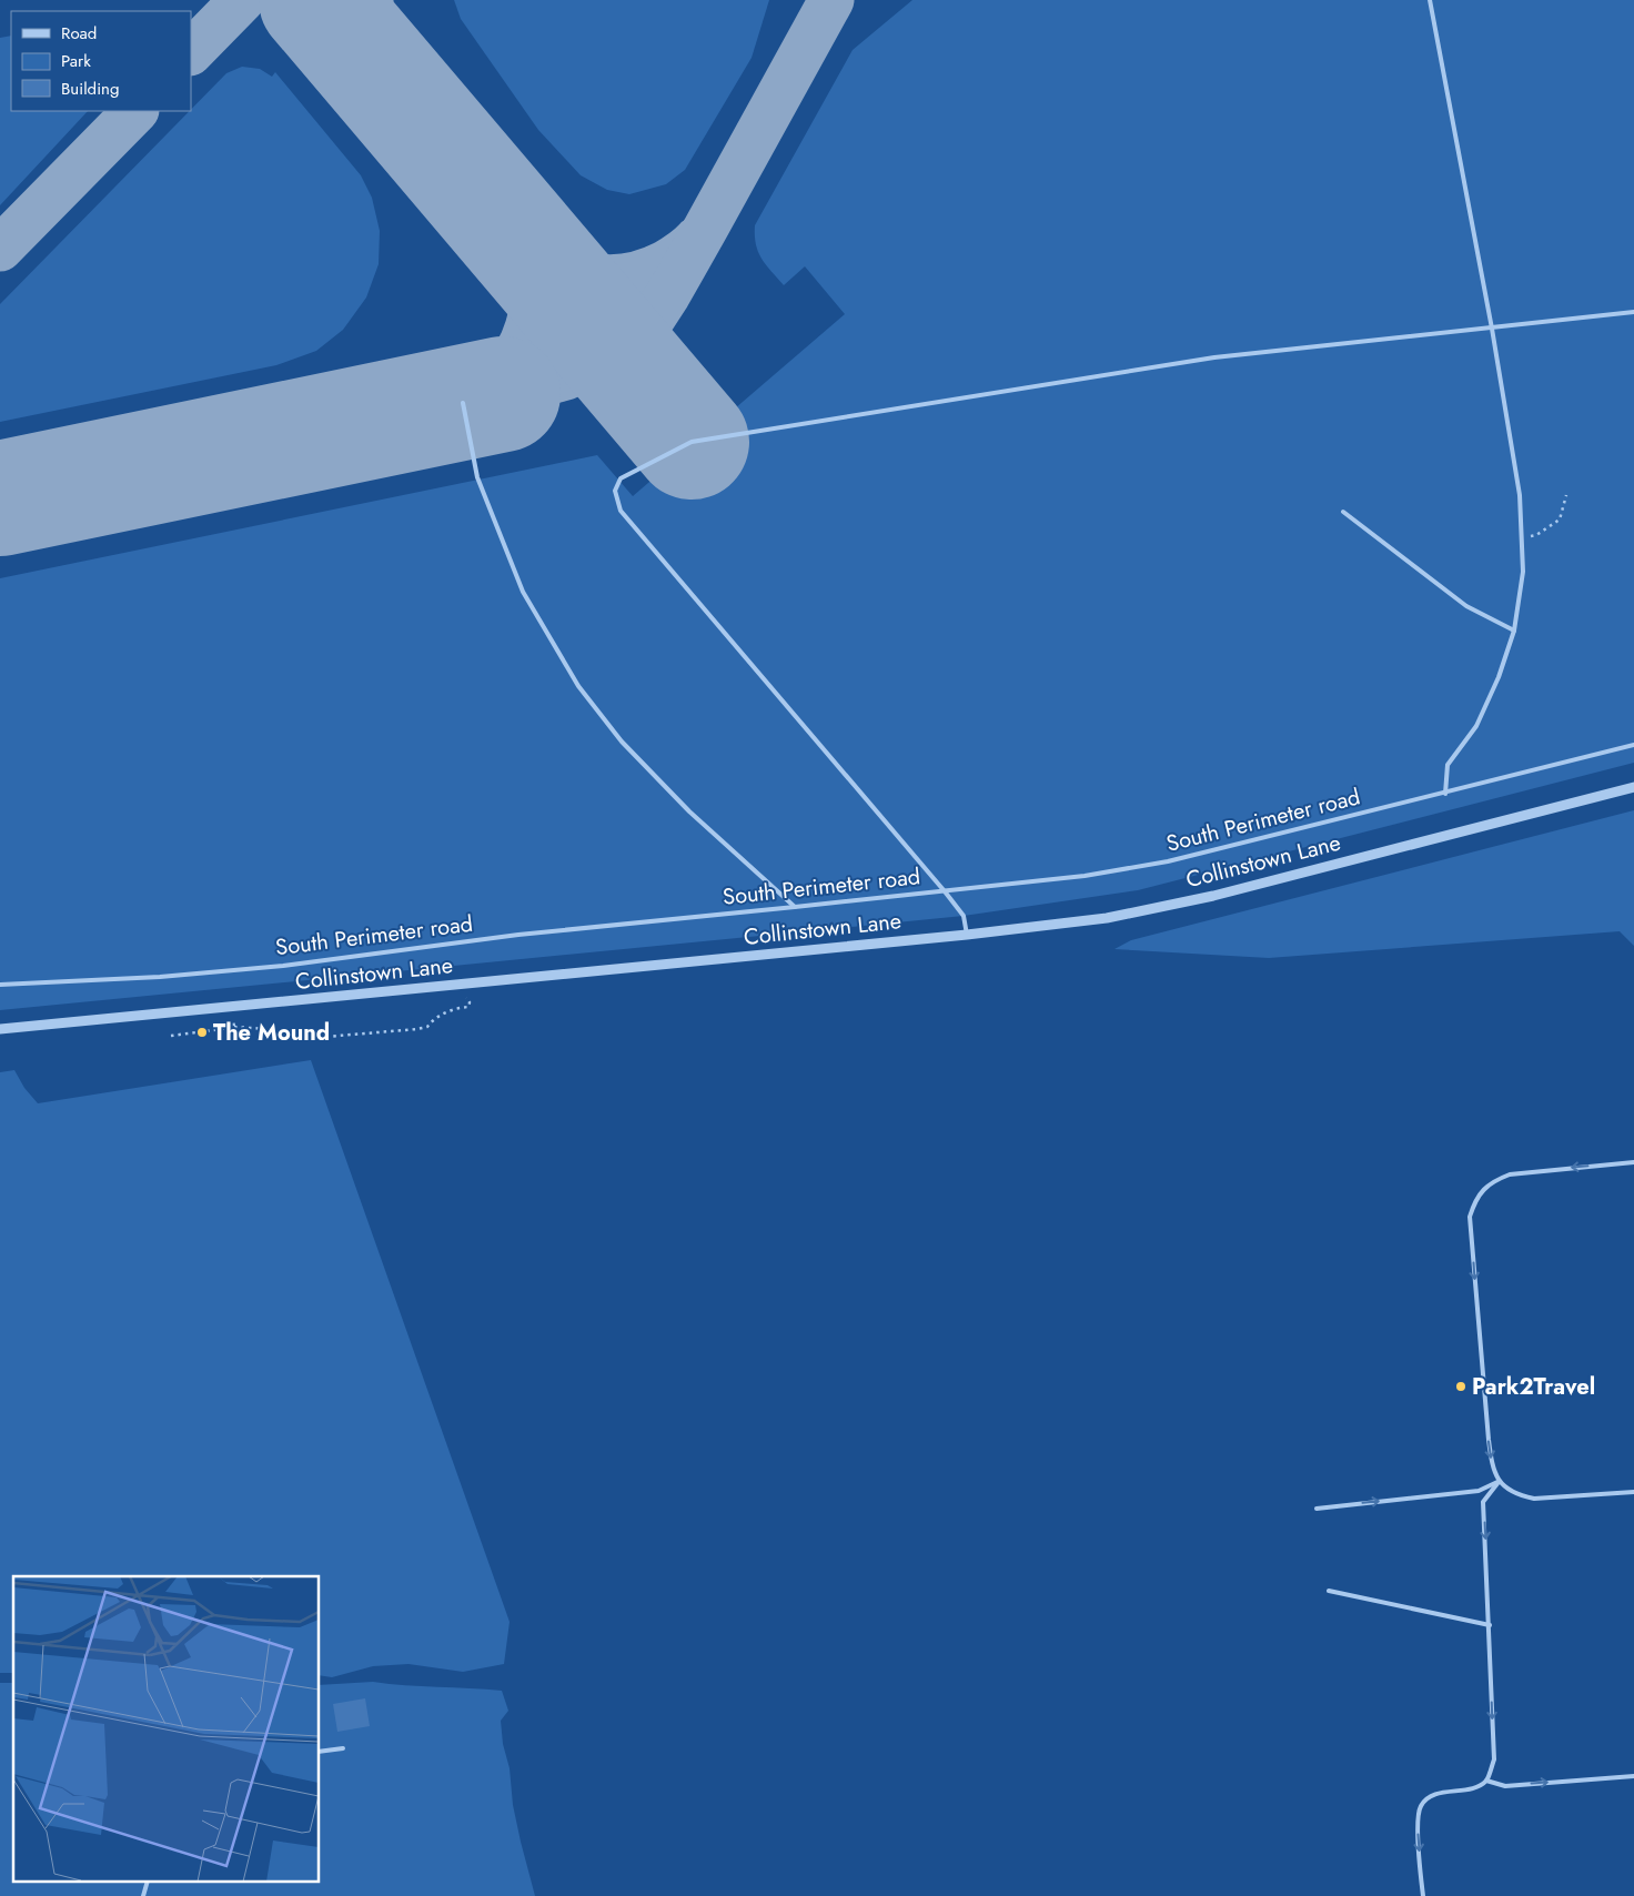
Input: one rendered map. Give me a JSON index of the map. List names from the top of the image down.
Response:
{
  "streets": {
    "street": ["Collinstown Lane"],
    "lane": ["South Perimeter road"]
  },
  "places": ["The Mound", "Park2Travel"],
  "legend": ["Road", "Park", "Building"]
}
